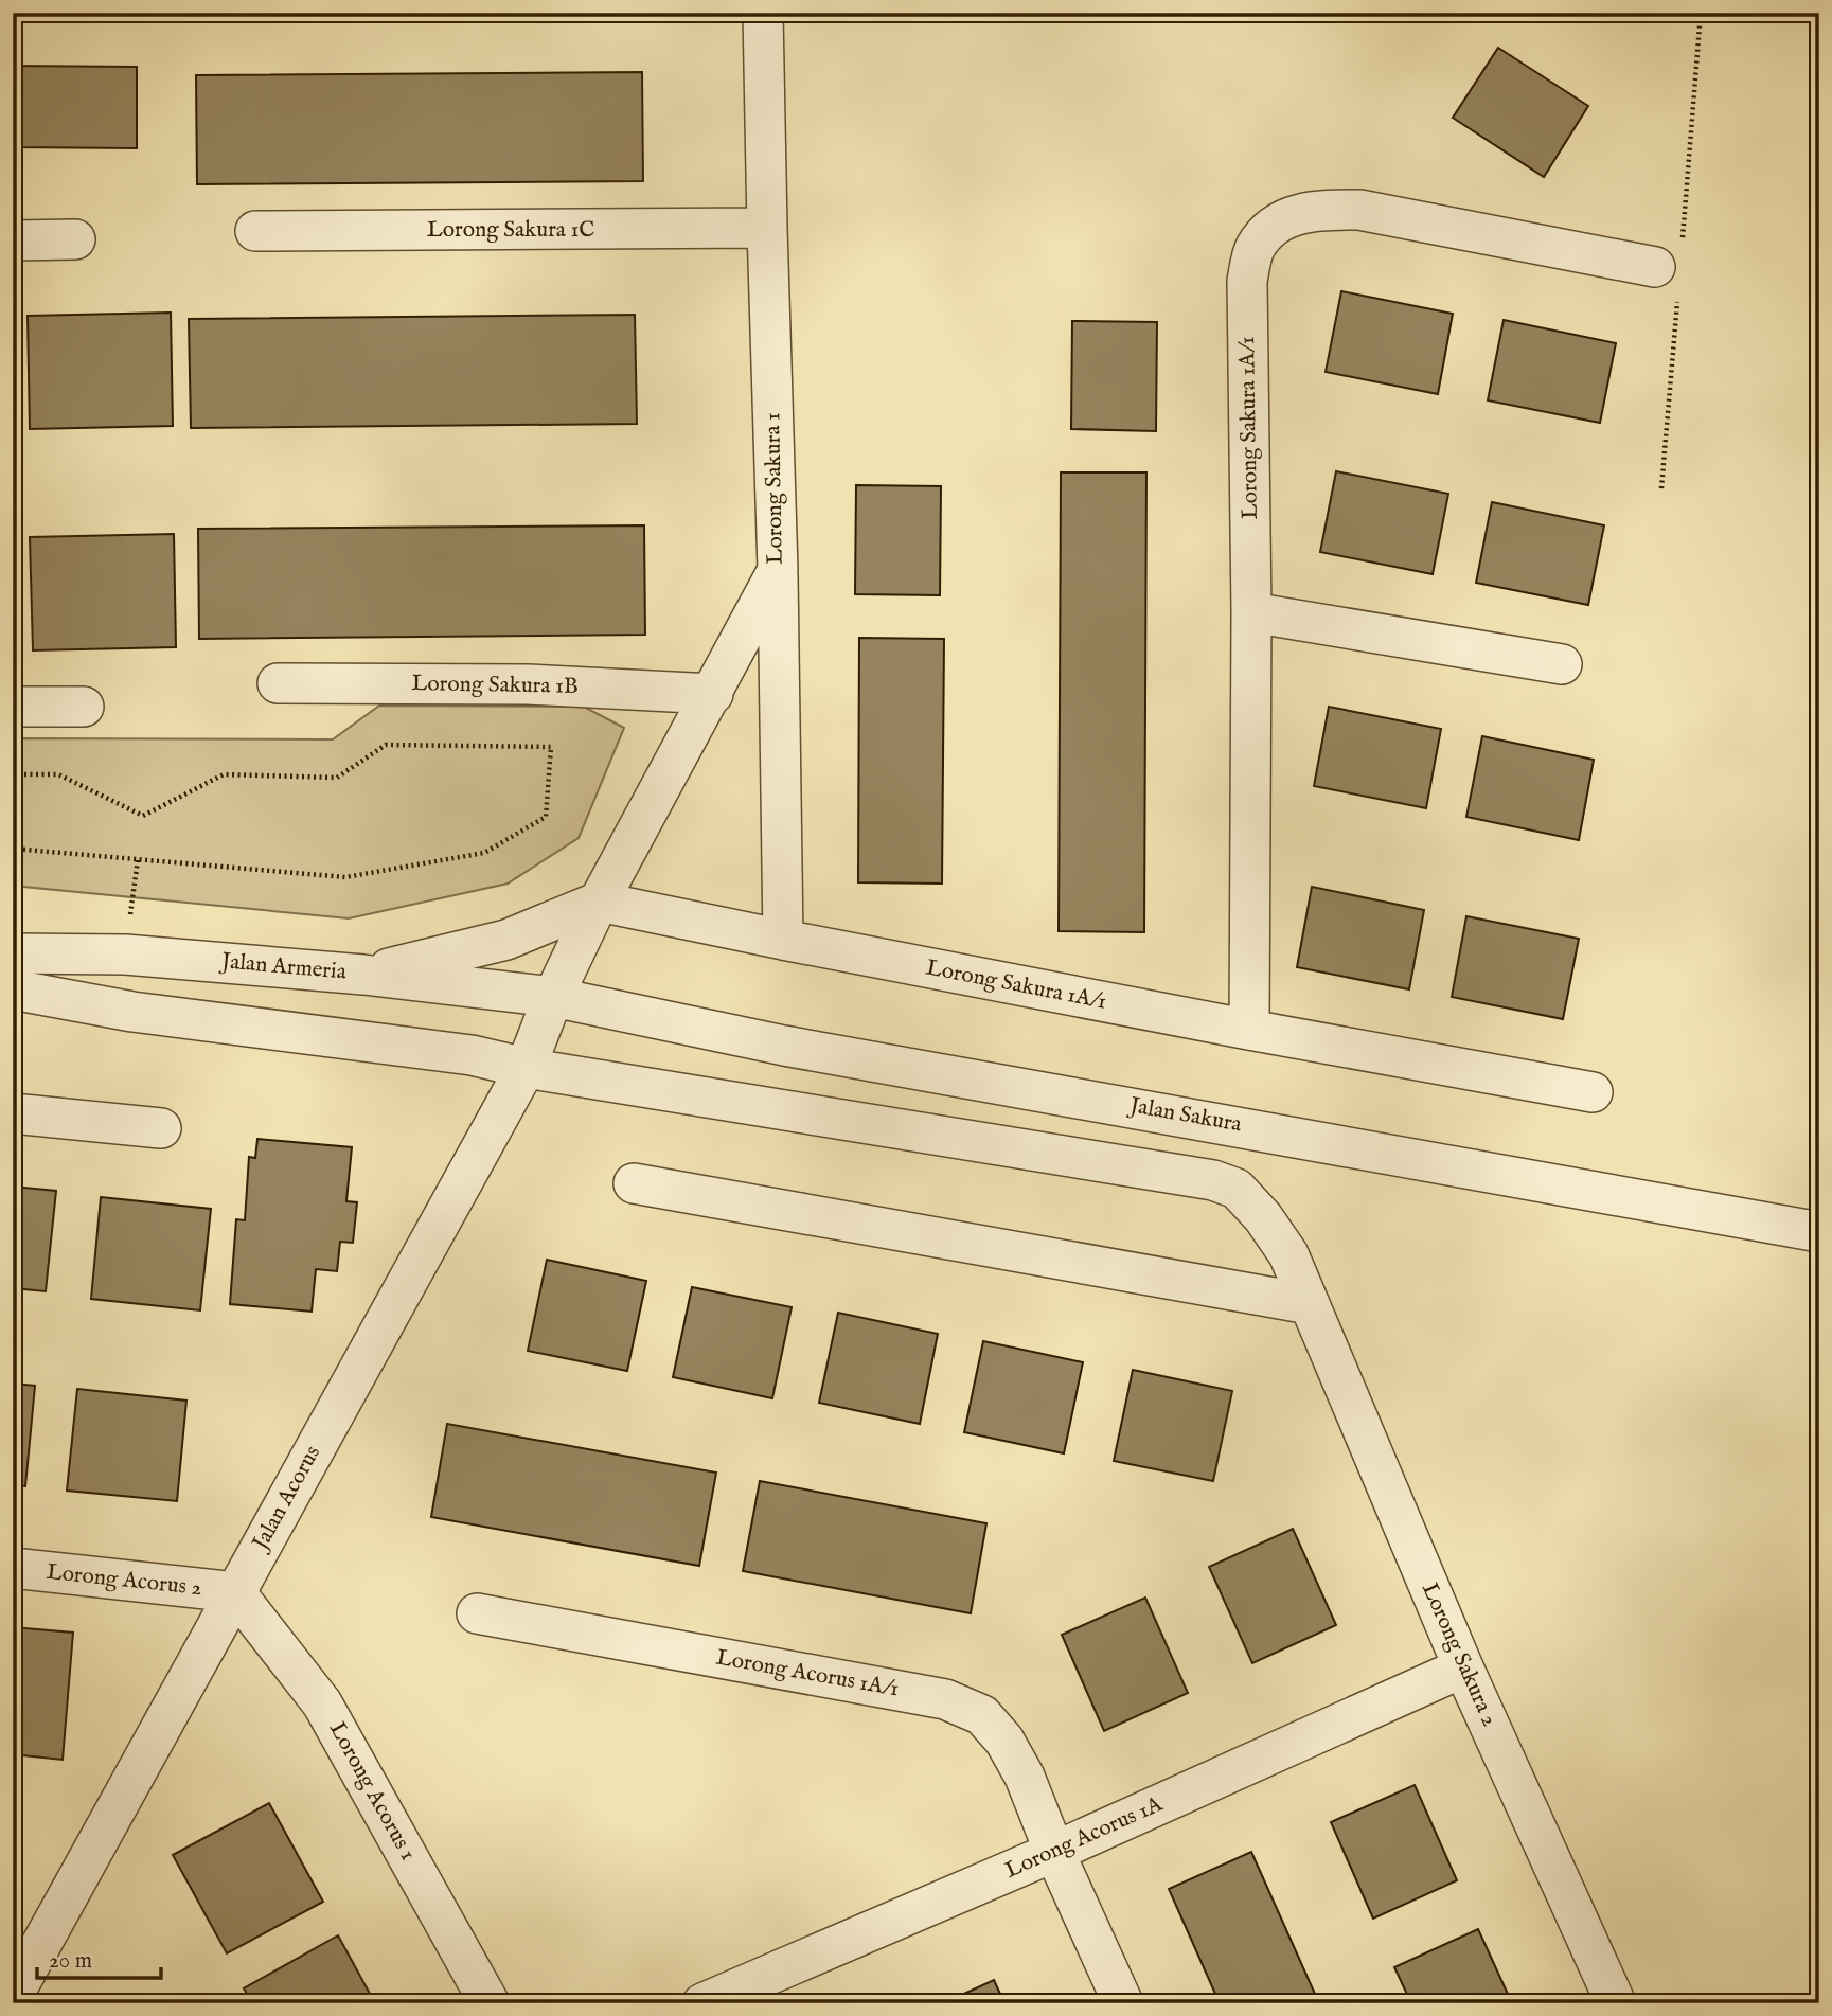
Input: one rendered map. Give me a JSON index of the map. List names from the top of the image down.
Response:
{
  "streets": {
    "street": [
      "Lorong Sakura 1C",
      "Lorong Sakura 1A/1",
      "Lorong Sakura 1",
      "Lorong Sakura 1B",
      "Jalan Armeria",
      "Jalan Sakura",
      "Jalan Acorus",
      "Lorong Acorus 2",
      "Lorong Sakura 2",
      "Lorong Acorus 1A/1",
      "Lorong Acorus 1",
      "Lorong Acorus 1A"
    ]
  },
  "crossings": [
    ["Lorong Sakura 1C", "Lorong Sakura 1"],
    ["Lorong Sakura 1A/1", "Lorong Sakura 1"],
    ["Lorong Sakura 1", "Lorong Sakura 1B"],
    ["Lorong Sakura 1", "Jalan Armeria"],
    ["Lorong Sakura 1", "Jalan Sakura"],
    ["Lorong Sakura 1", "Jalan Acorus"],
    ["Jalan Armeria", "Jalan Sakura"],
    ["Jalan Armeria", "Jalan Acorus"],
    ["Jalan Sakura", "Jalan Acorus"],
    ["Jalan Acorus", "Lorong Acorus 2"],
    ["Jalan Acorus", "Lorong Acorus 1"],
    ["Lorong Acorus 2", "Lorong Acorus 1"],
    ["Lorong Sakura 2", "Lorong Acorus 1A"],
    ["Lorong Acorus 1A/1", "Lorong Acorus 1A"]
  ],
  "scale_bar": "20 m"
}
